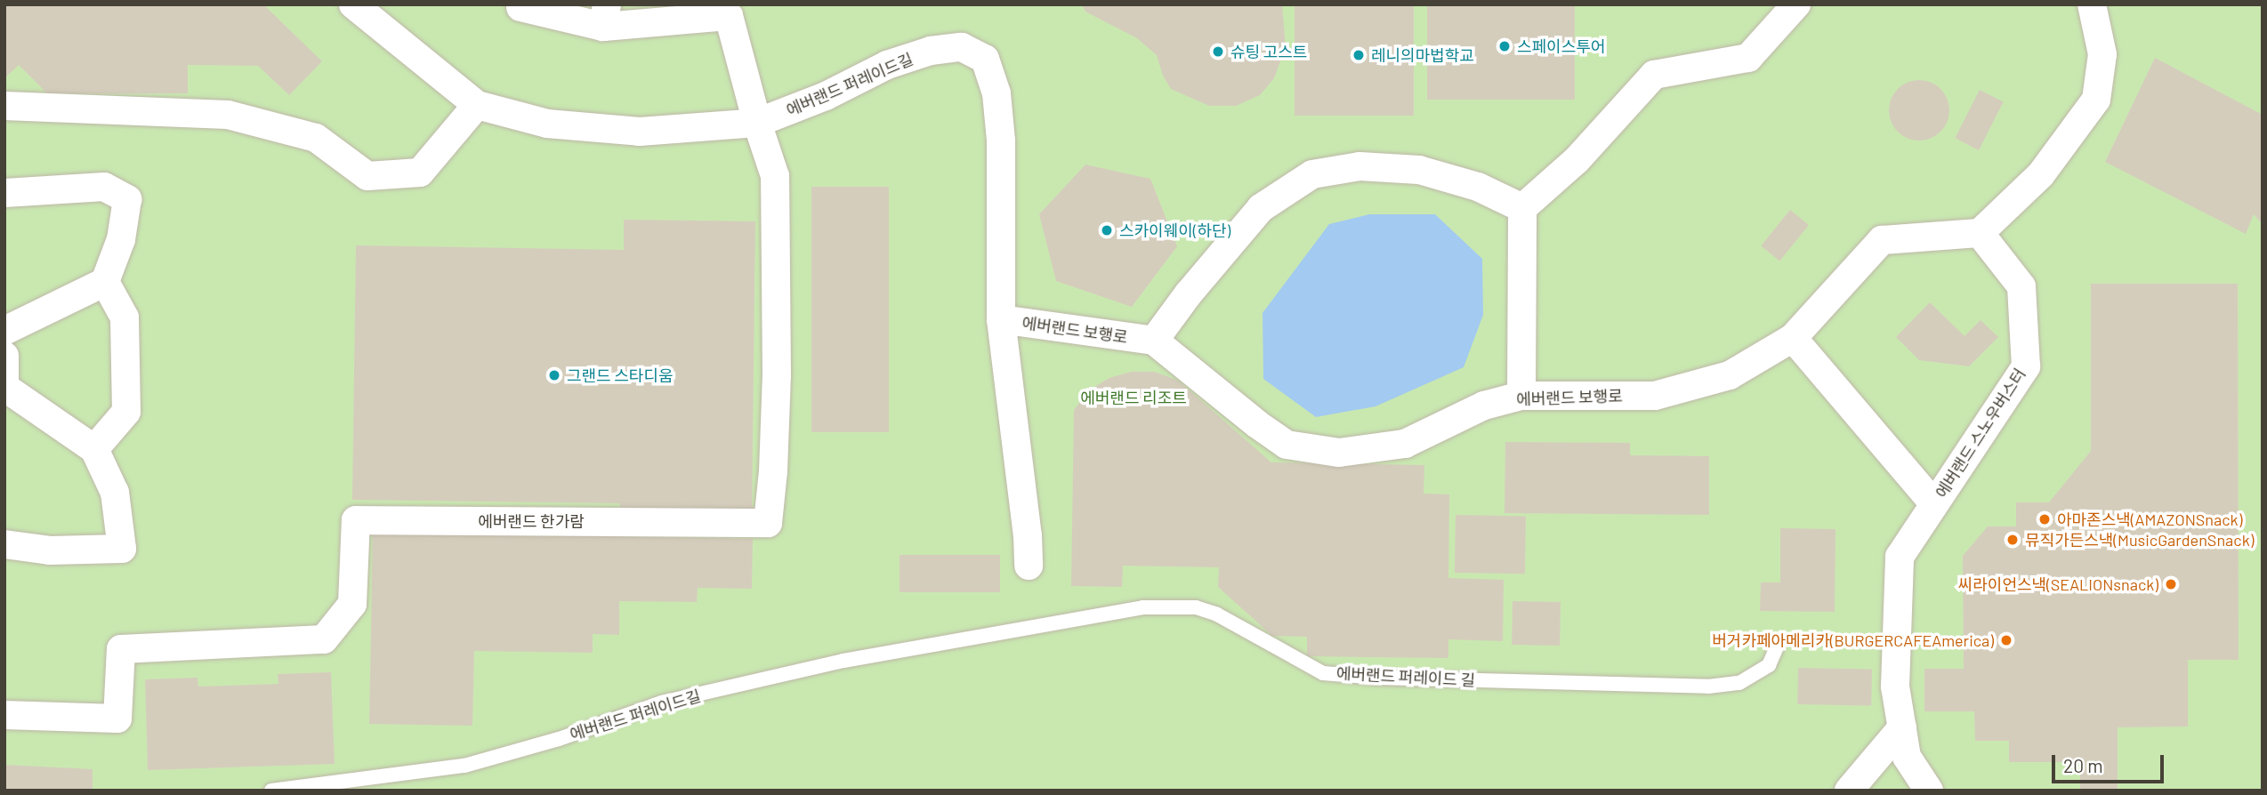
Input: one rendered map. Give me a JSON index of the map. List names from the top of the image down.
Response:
{
  "streets": {
    "street": [
      "에버랜드 퍼레이드길",
      "에버랜드 보행로",
      "에버랜드 스노우버스터",
      "에버랜드 한가람"
    ],
    "lane": ["에버랜드 퍼레이드 길"]
  },
  "crossings": [
    ["에버랜드 퍼레이드길", "에버랜드 보행로"],
    ["에버랜드 퍼레이드길", "에버랜드 한가람"],
    ["에버랜드 퍼레이드길", "에버랜드 퍼레이드 길"],
    ["에버랜드 보행로", "에버랜드 스노우버스터"]
  ],
  "parks": ["에버랜드 리조트"],
  "places": [
    "스페이스투어",
    "슈팅 고스트",
    "레니의마법학교",
    "스카이웨이(하단)",
    "그랜드 스타디움",
    "아마존스낵(AMAZONSnack)",
    "뮤직가든스낵(MusicGardenSnack)",
    "씨라이언스낵(SEALIONsnack)",
    "버거카페아메리카(BURGERCAFEAmerica)"
  ],
  "scale_bar": "20 m"
}
